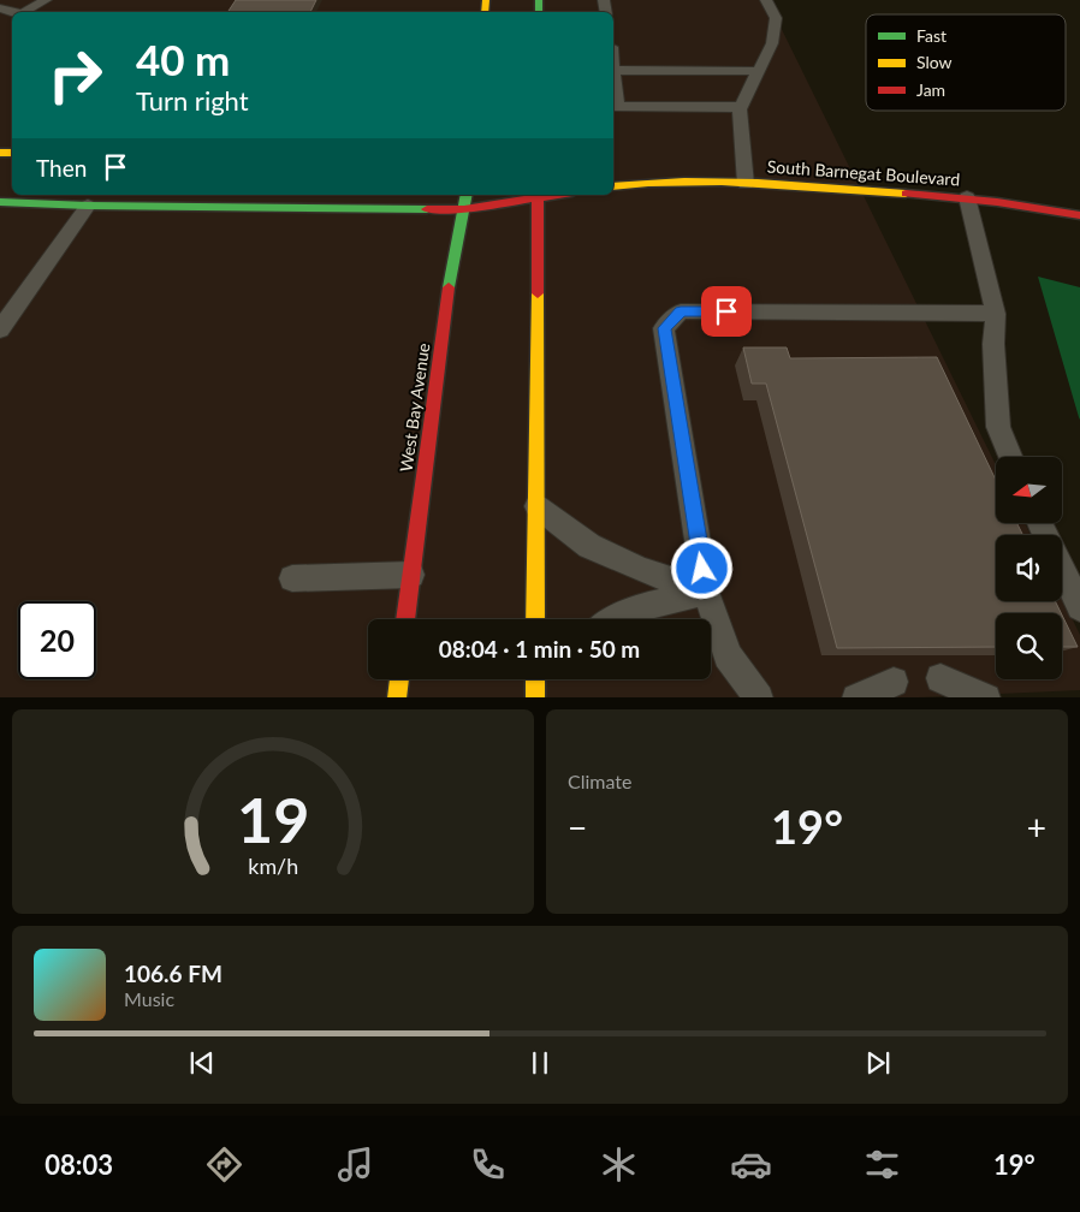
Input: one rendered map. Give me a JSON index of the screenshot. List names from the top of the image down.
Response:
{
  "streets": {
    "street": ["South Barnegat Boulevard", "West Bay Avenue"]
  },
  "legend": ["Fast", "Slow", "Jam"],
  "north": "left",
  "page": {
    "turn": ["40 m", "Turn right"],
    "then": "Then",
    "limit": "20",
    "trip": "08:04 · 1 min · 50 m",
    "tile": "Climate",
    "heat": ["−", "19°", "+"],
    "song": ["106.6 FM", "Music"],
    "tabs": ["08:03", "19°"],
    "gauge": ["19", "km/h"]
  }
}
